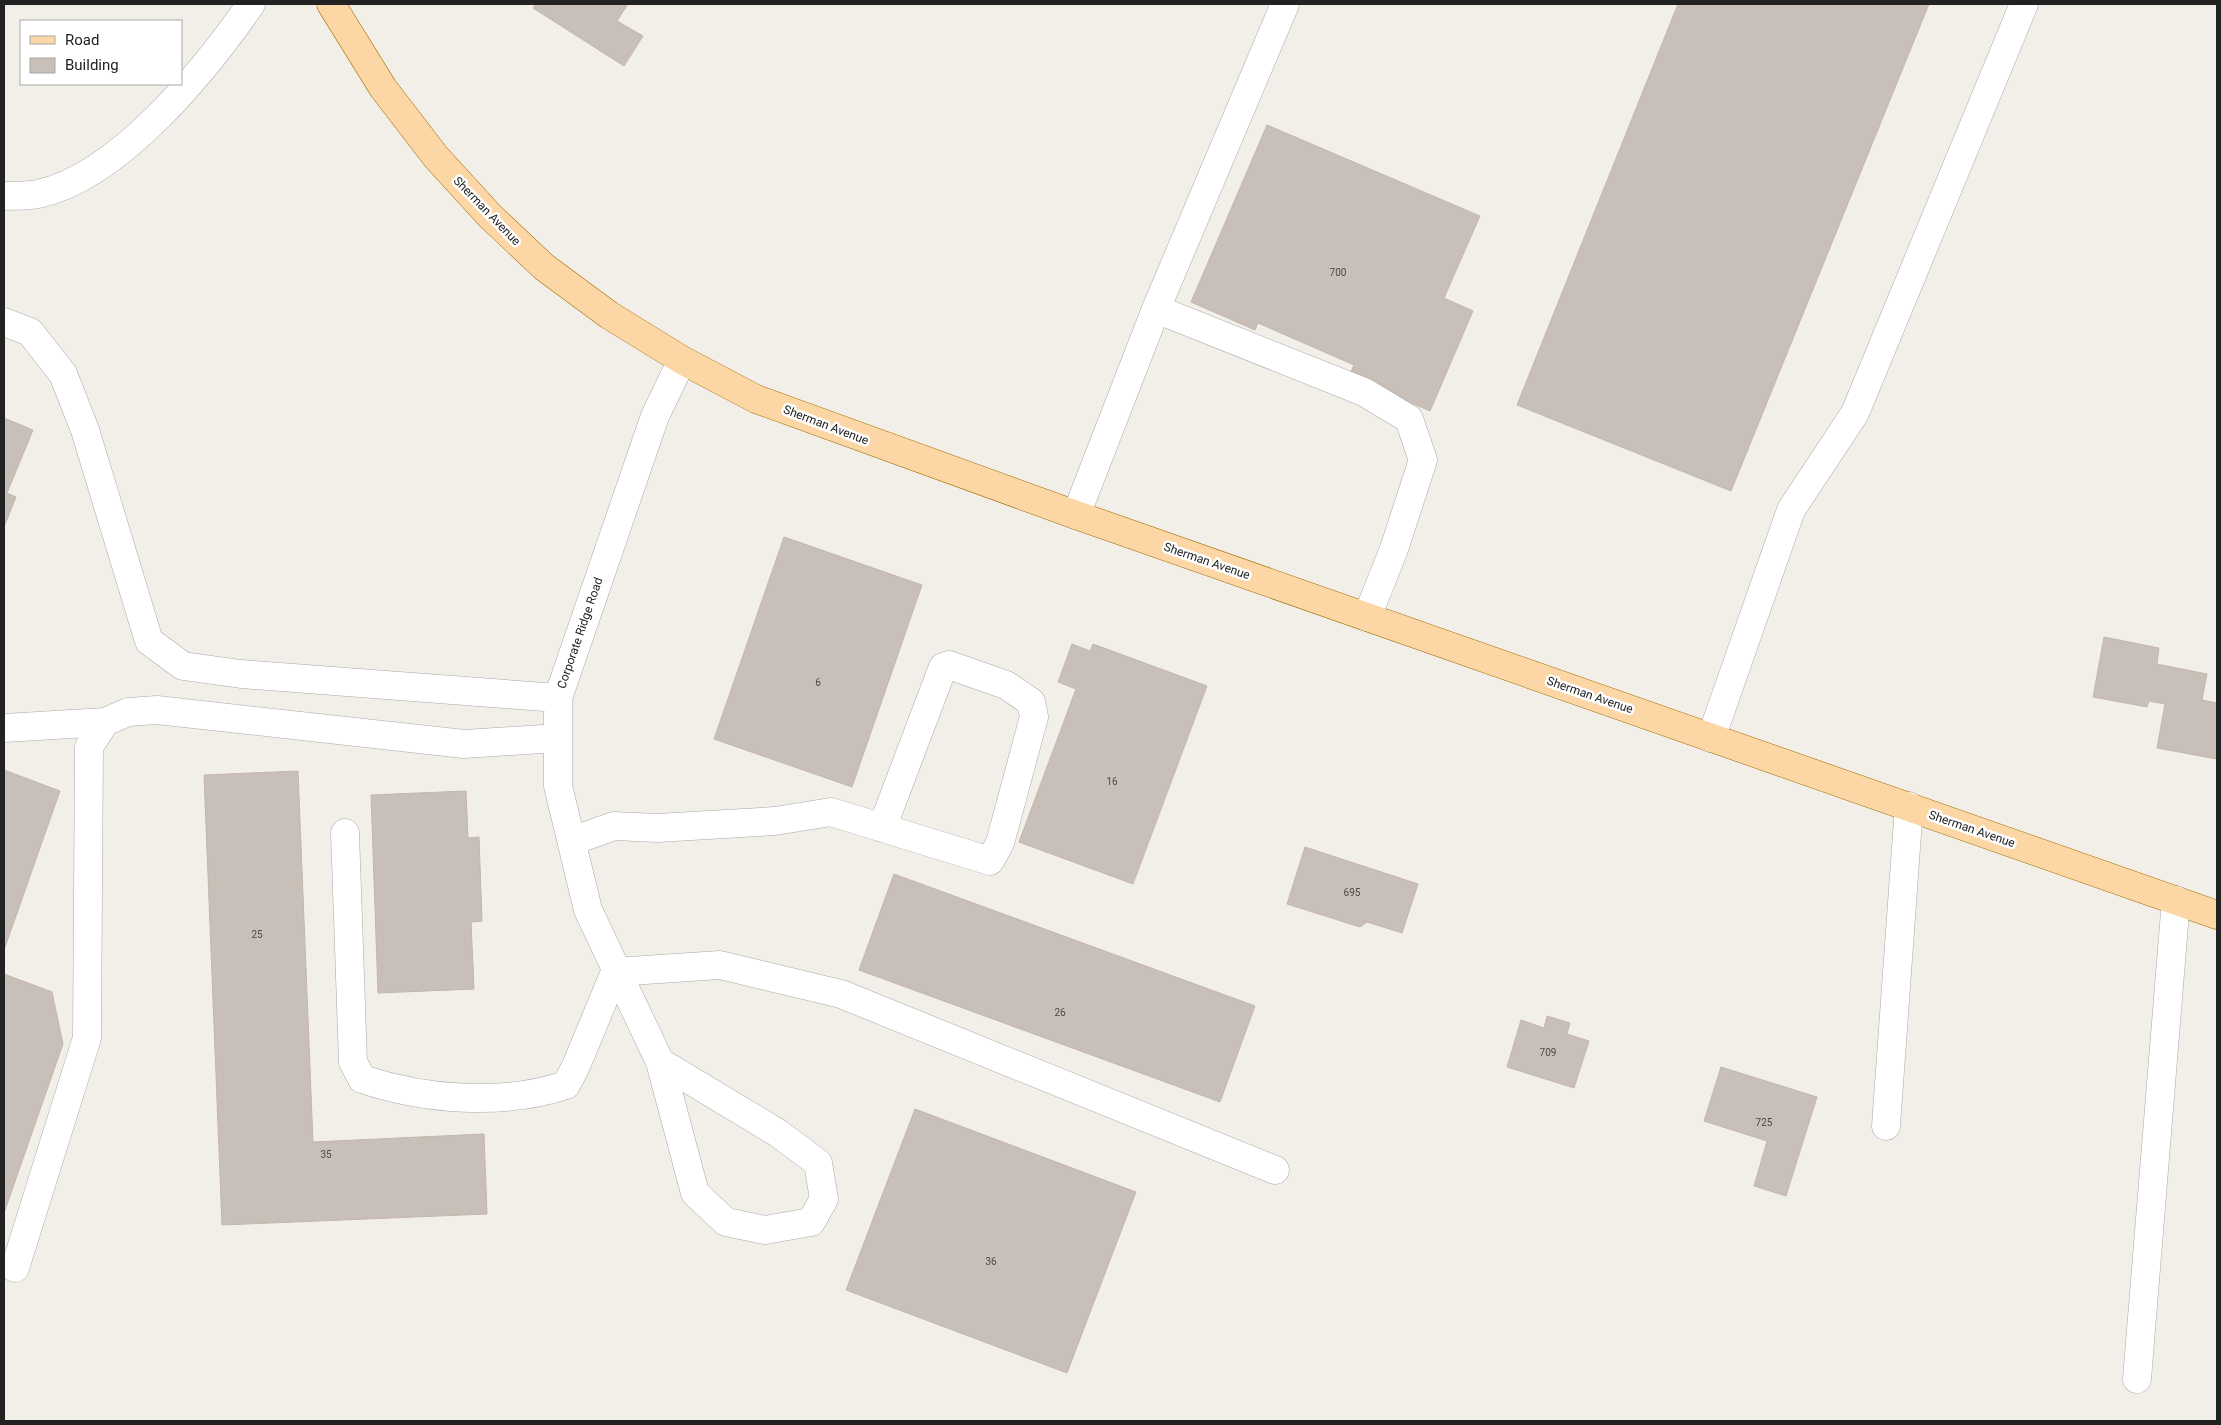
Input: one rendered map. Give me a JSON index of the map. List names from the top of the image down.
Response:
{
  "streets": {
    "main road": ["Sherman Avenue"],
    "street": ["Corporate Ridge Road"]
  },
  "crossings": [
    ["Sherman Avenue", "Corporate Ridge Road"]
  ],
  "house_numbers": [
    "700",
    "6",
    "16",
    "695",
    "25",
    "26",
    "709",
    "725",
    "35",
    "36"
  ],
  "legend": ["Road", "Building"]
}
